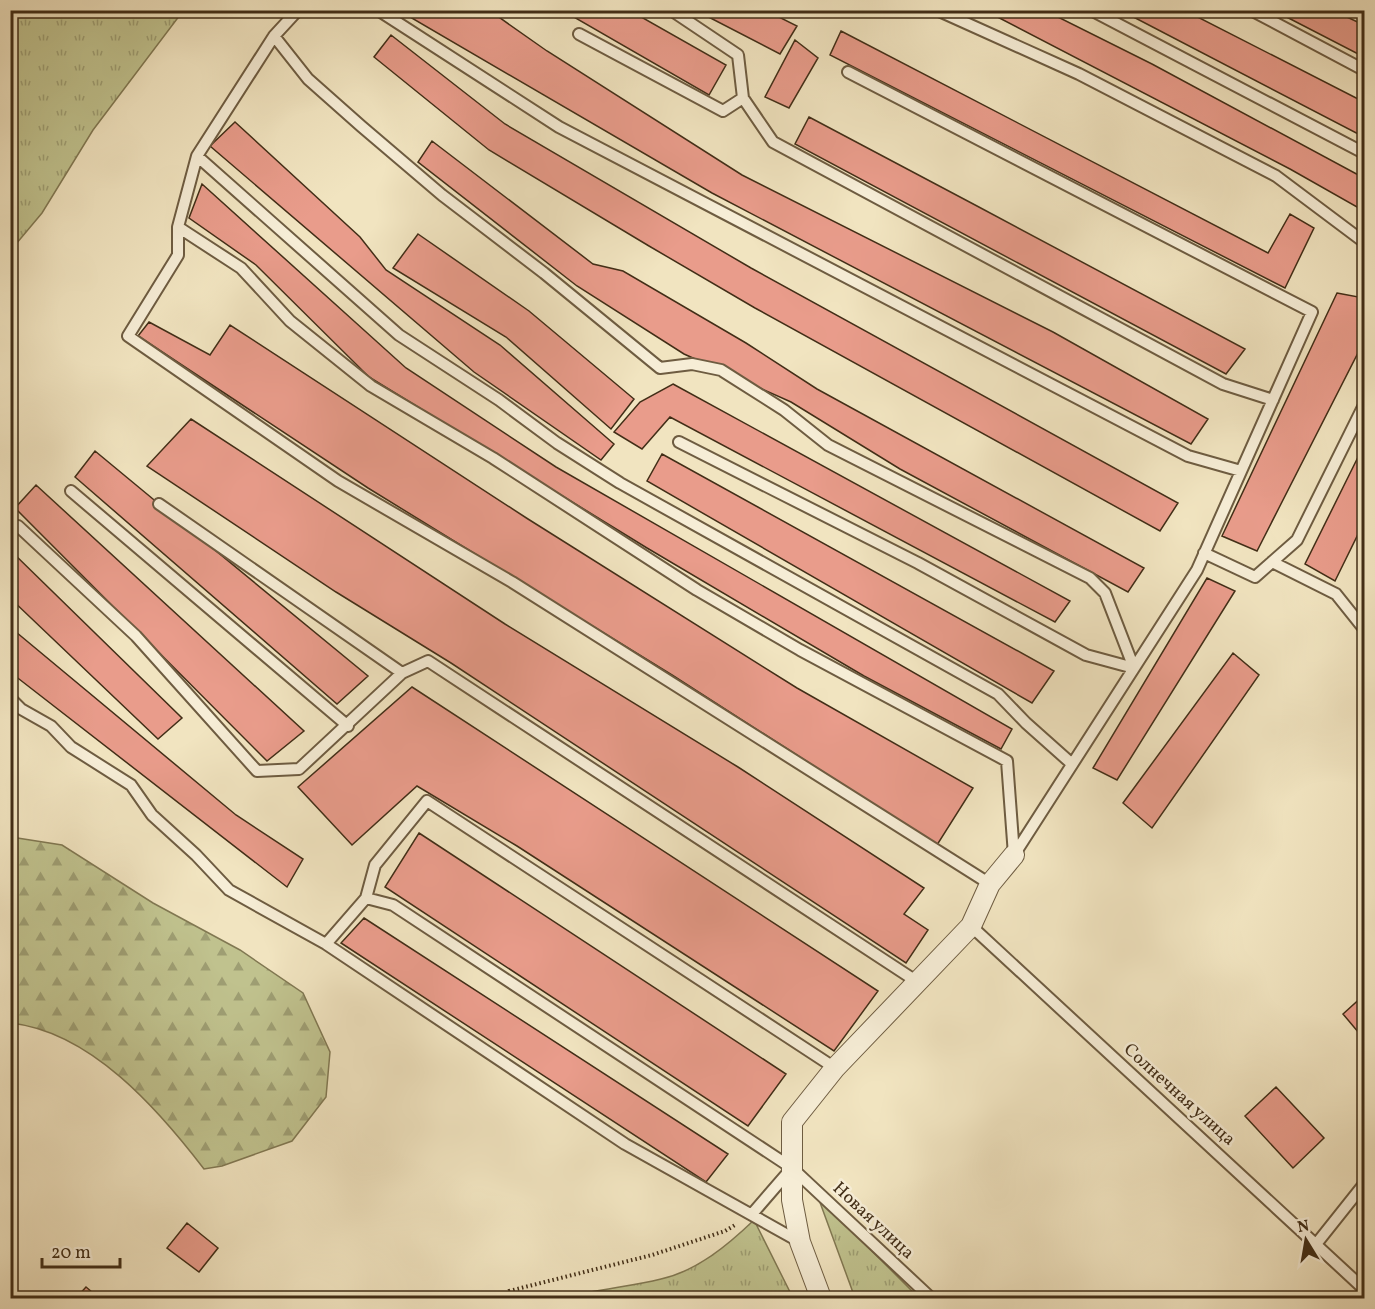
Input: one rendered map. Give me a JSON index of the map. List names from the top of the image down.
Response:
{
  "streets": {
    "lane": ["Солнечная улица", "Новая улица"]
  },
  "scale_bar": "20 m",
  "north": "top"
}
